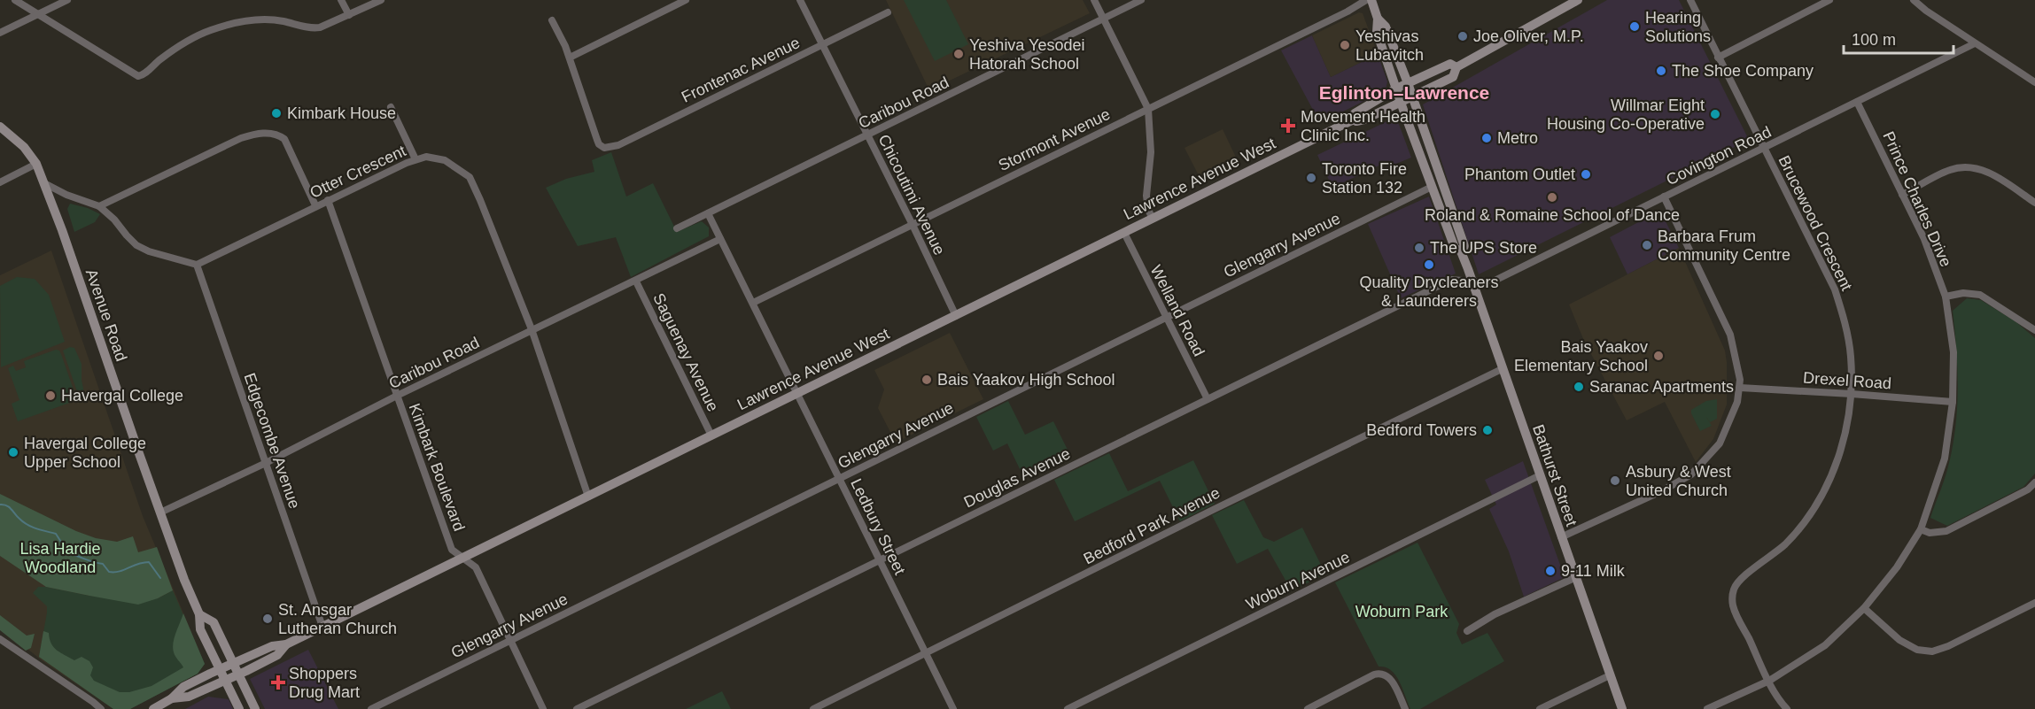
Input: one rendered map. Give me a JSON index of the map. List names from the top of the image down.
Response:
{
  "streets": {
    "main road": ["Lawrence Avenue West", "Avenue Road", "Bathurst Street"],
    "street": [
      "Frontenac Avenue",
      "Caribou Road",
      "Stormont Avenue",
      "Covington Road",
      "Otter Crescent",
      "Chicoutimi Avenue",
      "Prince Charles Drive",
      "Brucewood Crescent",
      "Glengarry Avenue",
      "Welland Road",
      "Saguenay Avenue",
      "Drexel Road",
      "Edgecombe Avenue",
      "Kimbark Boulevard",
      "Douglas Avenue",
      "Bedford Park Avenue",
      "Ledbury Street",
      "Woburn Avenue"
    ]
  },
  "crossings": [
    ["Frontenac Avenue", "Chicoutimi Avenue"],
    ["Caribou Road", "Otter Crescent"],
    ["Caribou Road", "Chicoutimi Avenue"],
    ["Caribou Road", "Avenue Road"],
    ["Caribou Road", "Saguenay Avenue"],
    ["Caribou Road", "Edgecombe Avenue"],
    ["Caribou Road", "Kimbark Boulevard"],
    ["Caribou Road", "Ledbury Street"],
    ["Stormont Avenue", "Chicoutimi Avenue"],
    ["Stormont Avenue", "Ledbury Street"],
    ["Covington Road", "Prince Charles Drive"],
    ["Covington Road", "Brucewood Crescent"],
    ["Covington Road", "Bathurst Street"],
    ["Covington Road", "Douglas Avenue"],
    ["Otter Crescent", "Lawrence Avenue West"],
    ["Otter Crescent", "Edgecombe Avenue"],
    ["Otter Crescent", "Kimbark Boulevard"],
    ["Lawrence Avenue West", "Chicoutimi Avenue"],
    ["Lawrence Avenue West", "Welland Road"],
    ["Lawrence Avenue West", "Avenue Road"],
    ["Lawrence Avenue West", "Saguenay Avenue"],
    ["Lawrence Avenue West", "Edgecombe Avenue"],
    ["Lawrence Avenue West", "Kimbark Boulevard"],
    ["Lawrence Avenue West", "Bathurst Street"],
    ["Lawrence Avenue West", "Ledbury Street"],
    ["Prince Charles Drive", "Brucewood Crescent"],
    ["Prince Charles Drive", "Drexel Road"],
    ["Brucewood Crescent", "Drexel Road"],
    ["Glengarry Avenue", "Welland Road"],
    ["Glengarry Avenue", "Kimbark Boulevard"],
    ["Glengarry Avenue", "Bathurst Street"],
    ["Glengarry Avenue", "Ledbury Street"],
    ["Welland Road", "Douglas Avenue"],
    ["Bathurst Street", "Douglas Avenue"],
    ["Bathurst Street", "Bedford Park Avenue"],
    ["Bathurst Street", "Woburn Avenue"],
    ["Douglas Avenue", "Ledbury Street"],
    ["Bedford Park Avenue", "Ledbury Street"]
  ],
  "districts": ["Eglinton–Lawrence"],
  "parks": ["Lisa Hardie Woodland", "Woburn Park"],
  "places": {
    "other": [
      "Hearing Solutions",
      "Joe Oliver, M.P.",
      "Yeshivas Lubavitch",
      "Yeshiva Yesodei Hatorah School",
      "The Shoe Company",
      "Kimbark House",
      "Willmar Eight Housing Co-Operative",
      "Metro",
      "Phantom Outlet",
      "Toronto Fire Station 132",
      "Roland & Romaine School of Dance",
      "Barbara Frum Community Centre",
      "The UPS Store",
      "Quality Drycleaners & Launderers",
      "Bais Yaakov Elementary School",
      "Bais Yaakov High School",
      "Saranac Apartments",
      "Havergal College",
      "Bedford Towers",
      "Havergal College Upper School",
      "Asbury & West United Church",
      "9-11 Milk",
      "St. Ansgar Lutheran Church"
    ],
    "health": ["Movement Health Clinic Inc.", "Shoppers Drug Mart"]
  },
  "scale_bar": "100 m"
}
